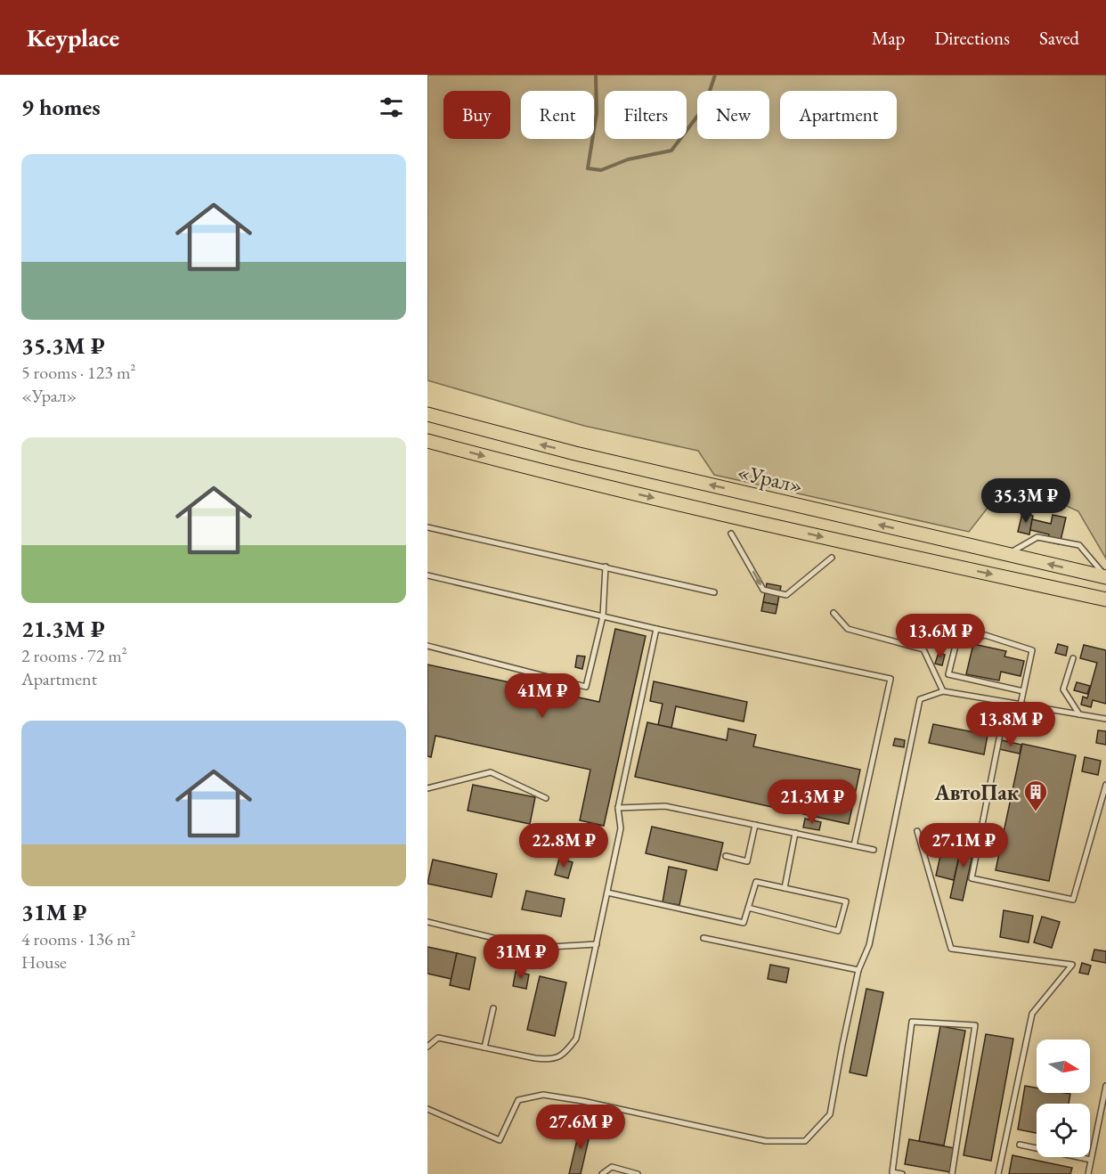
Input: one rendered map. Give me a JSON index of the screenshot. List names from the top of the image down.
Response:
{
  "streets": {
    "main road": ["«Урал»"]
  },
  "places": {
    "building": ["АвтоПак"]
  },
  "north": "right",
  "page": {
    "header": "Keyplace",
    "nav": ["Map", "Directions", "Saved"],
    "heading": "9 homes",
    "chip": [
      "Buy",
      "Rent",
      "Filters",
      "New",
      "Apartment"
    ],
    "list": [
      {
        "name": "35.3M ₽",
        "note": "5 rooms · 123 m² · «Урал»"
      },
      {
        "name": "21.3M ₽",
        "note": "2 rooms · 72 m² · Apartment"
      },
      {
        "name": "31M ₽",
        "note": "4 rooms · 136 m² · House"
      }
    ],
    "price": [
      "35.3M ₽",
      "13.6M ₽",
      "41M ₽",
      "13.8M ₽",
      "21.3M ₽",
      "22.8M ₽",
      "27.1M ₽",
      "31M ₽",
      "27.6M ₽"
    ]
  }
}
